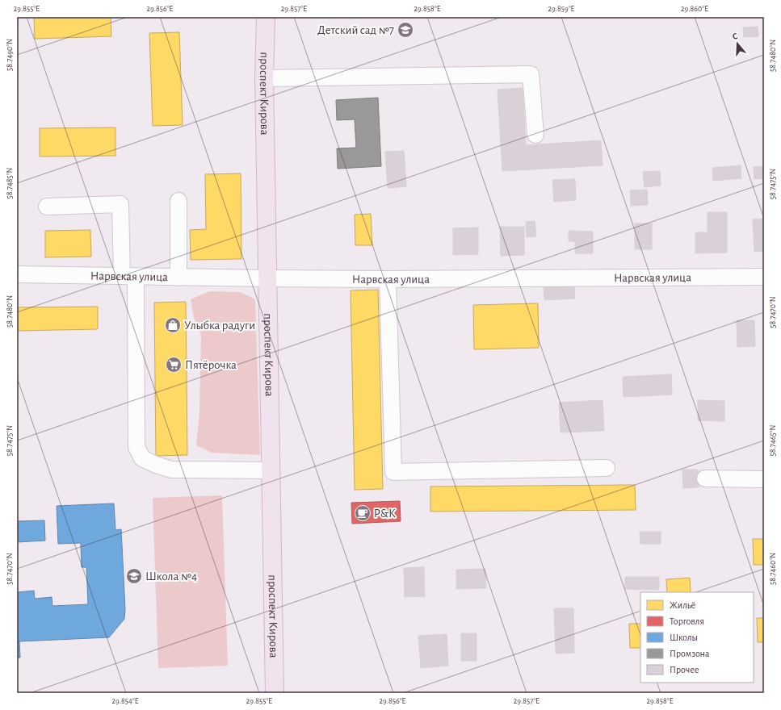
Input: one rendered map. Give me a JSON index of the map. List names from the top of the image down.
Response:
{
  "streets": {
    "main road": ["проспект Кирова"],
    "street": ["Нарвская улица"]
  },
  "crossings": [
    ["проспект Кирова", "Нарвская улица"]
  ],
  "places": {
    "school or university": ["Детский сад №7", "Школа №4"],
    "shop": ["Улыбка радуги"],
    "supermarket": ["Пятёрочка"],
    "cafe": ["P&K"]
  },
  "legend": [
    "Жильё",
    "Торговля",
    "Школы",
    "Промзона",
    "Прочее"
  ],
  "north": "top",
  "coordinates": [
    "29.855°E",
    "29.856°E",
    "29.857°E",
    "29.858°E",
    "29.859°E",
    "29.860°E",
    "58.7490°N",
    "58.7480°N",
    "58.7485°N",
    "58.7475°N",
    "58.7470°N",
    "58.7465°N",
    "58.7460°N",
    "29.854°E"
  ]
}
